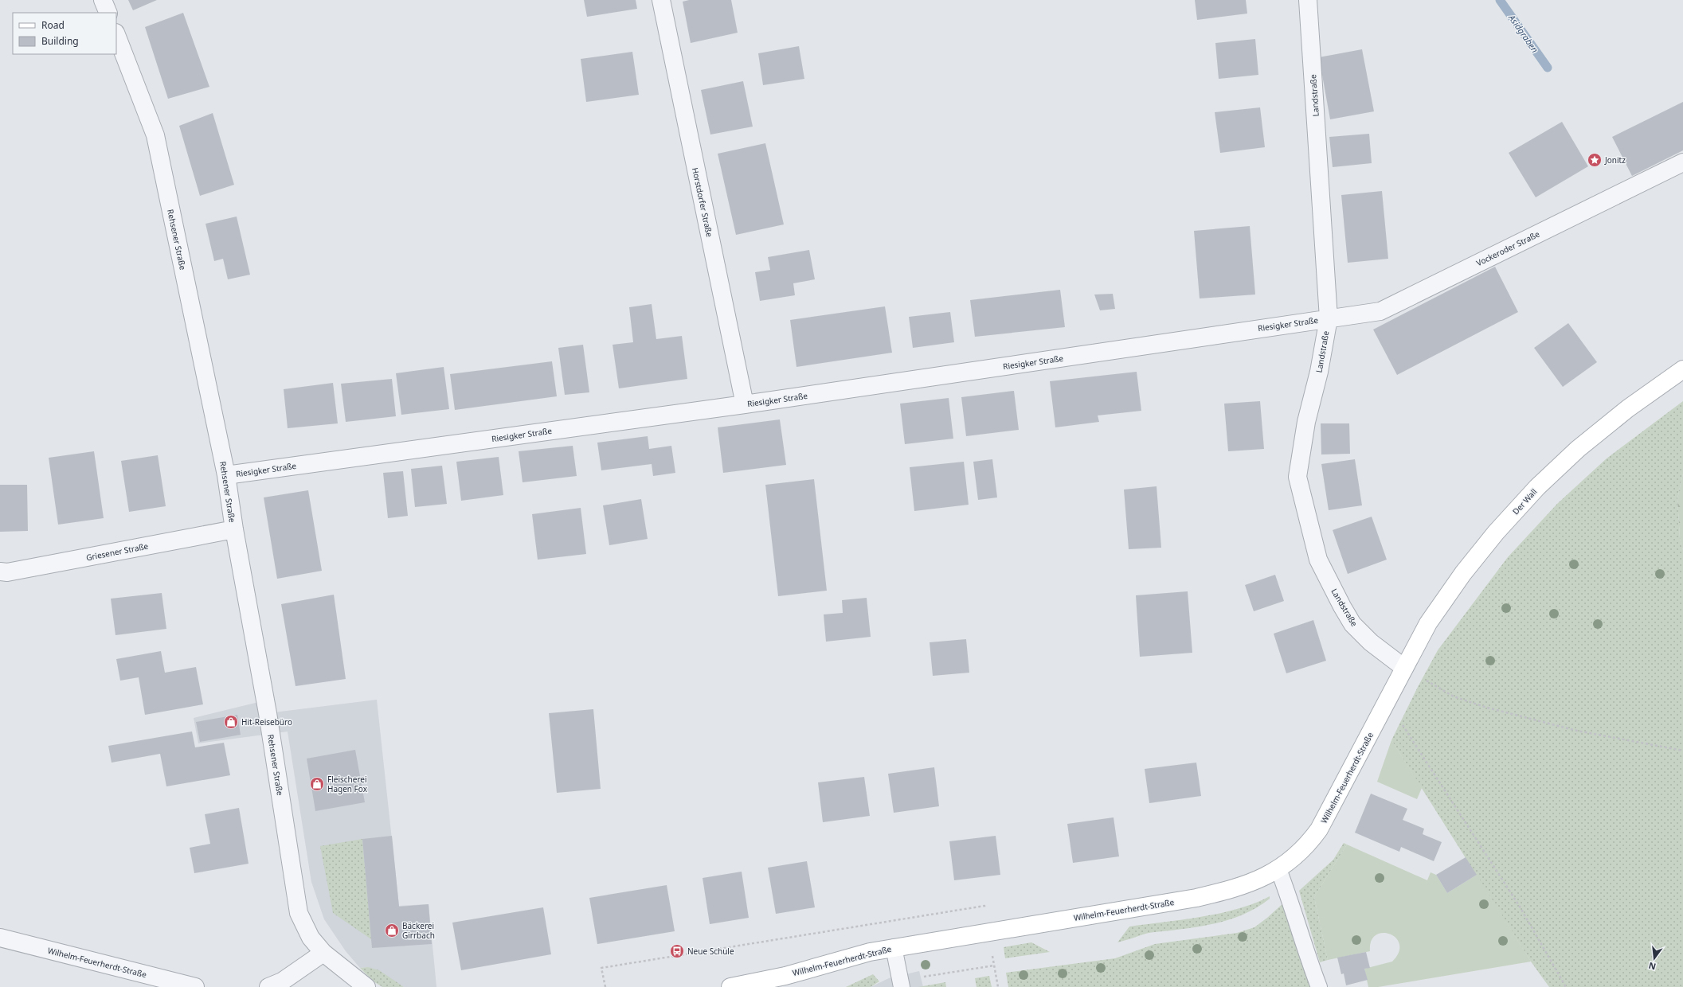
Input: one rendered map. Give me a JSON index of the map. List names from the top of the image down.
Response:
{
  "streets": {
    "main road": ["Der Wall", "Wilhelm-Feuerherdt-Straße"],
    "street": [
      "Landstraße",
      "Horstdorfer Straße",
      "Rehsener Straße",
      "Vockeroder Straße",
      "Riesigker Straße",
      "Griesener Straße"
    ]
  },
  "crossings": [
    ["Landstraße", "Vockeroder Straße"],
    ["Landstraße", "Riesigker Straße"],
    ["Landstraße", "Der Wall"],
    ["Landstraße", "Wilhelm-Feuerherdt-Straße"],
    ["Horstdorfer Straße", "Riesigker Straße"],
    ["Rehsener Straße", "Riesigker Straße"],
    ["Rehsener Straße", "Griesener Straße"],
    ["Vockeroder Straße", "Riesigker Straße"],
    ["Der Wall", "Wilhelm-Feuerherdt-Straße"]
  ],
  "water": ["Asidgraben"],
  "places": {
    "place": ["Jonitz"],
    "shop": ["Hit-Reisebüro", "Fleischerei Hagen Fox", "Bäckerei Girrbach"],
    "bus stop": ["Neue Schule"]
  },
  "legend": ["Road", "Building"],
  "north": "bottom"
}
